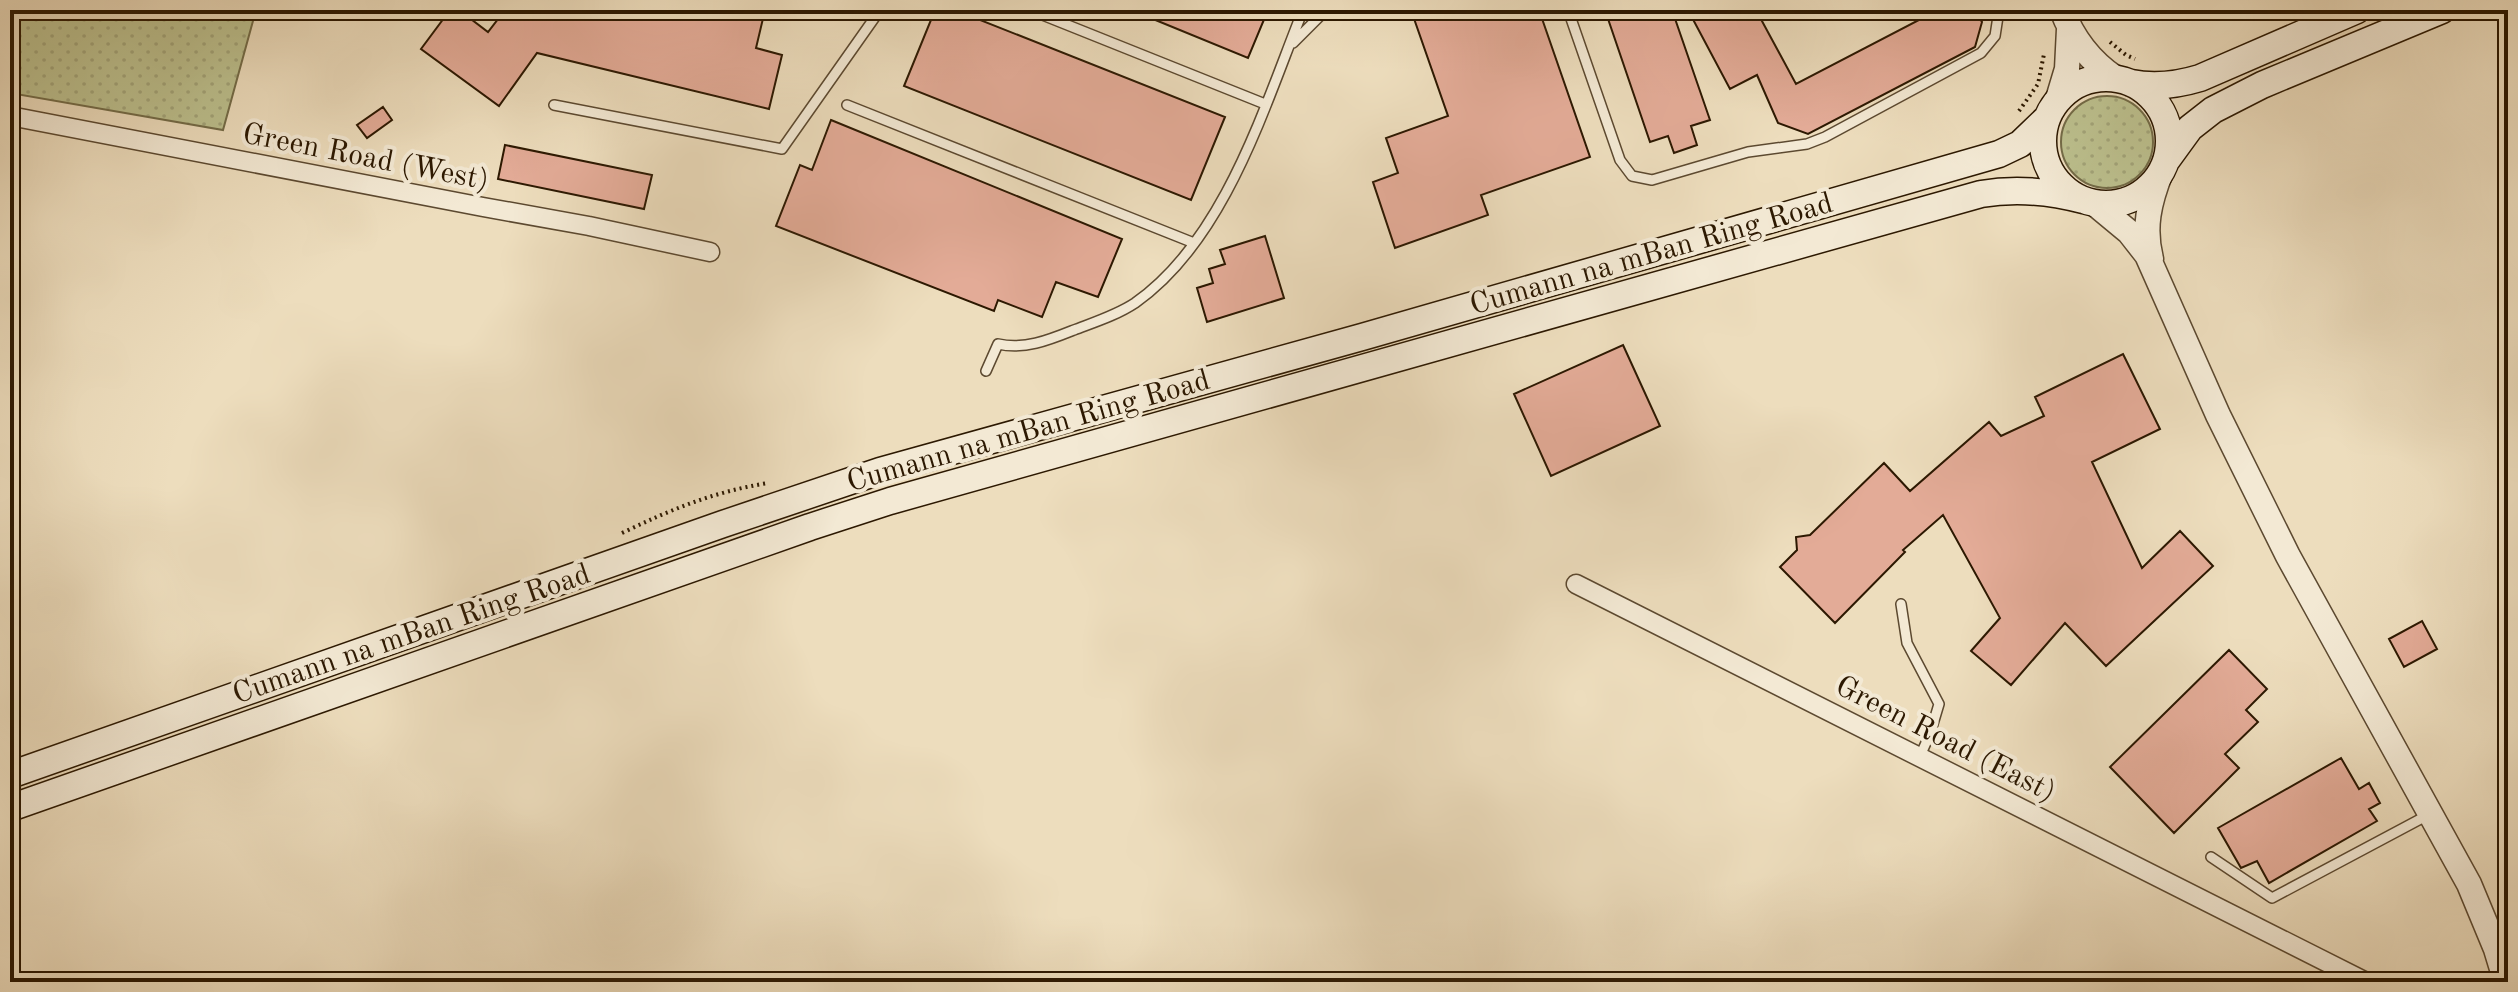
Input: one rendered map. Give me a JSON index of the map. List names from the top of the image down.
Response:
{
  "streets": {
    "main road": ["Cumann na mBan Ring Road"],
    "street": ["Green Road (West)", "Green Road (East)"]
  }
}
